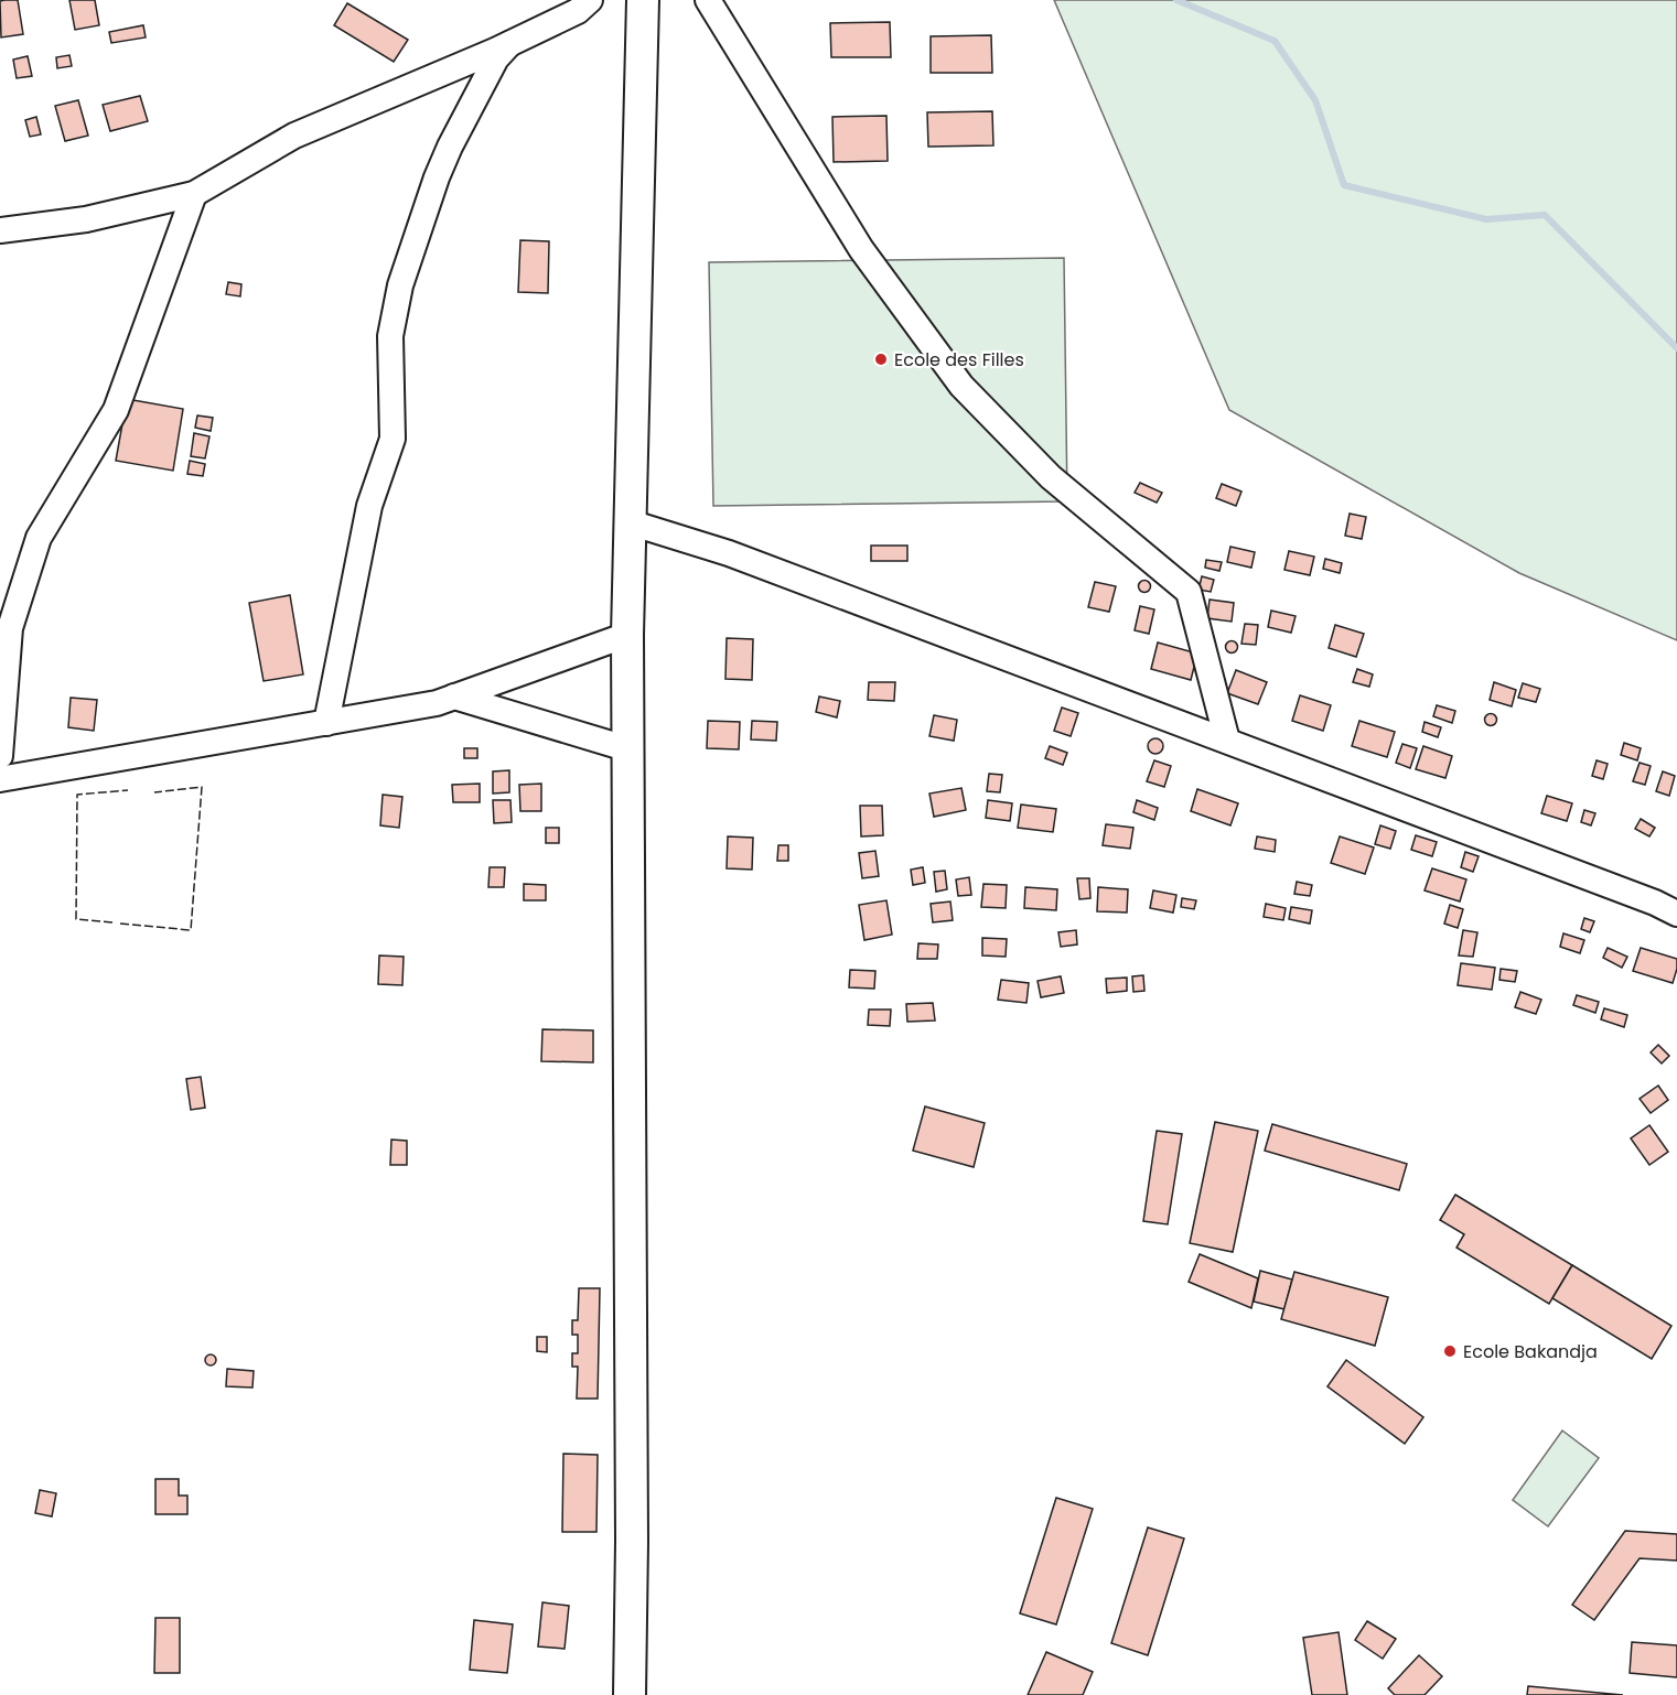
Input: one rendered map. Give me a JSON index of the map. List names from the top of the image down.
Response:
{
  "places": ["Ecole des Filles", "Ecole Bakandja"]
}
